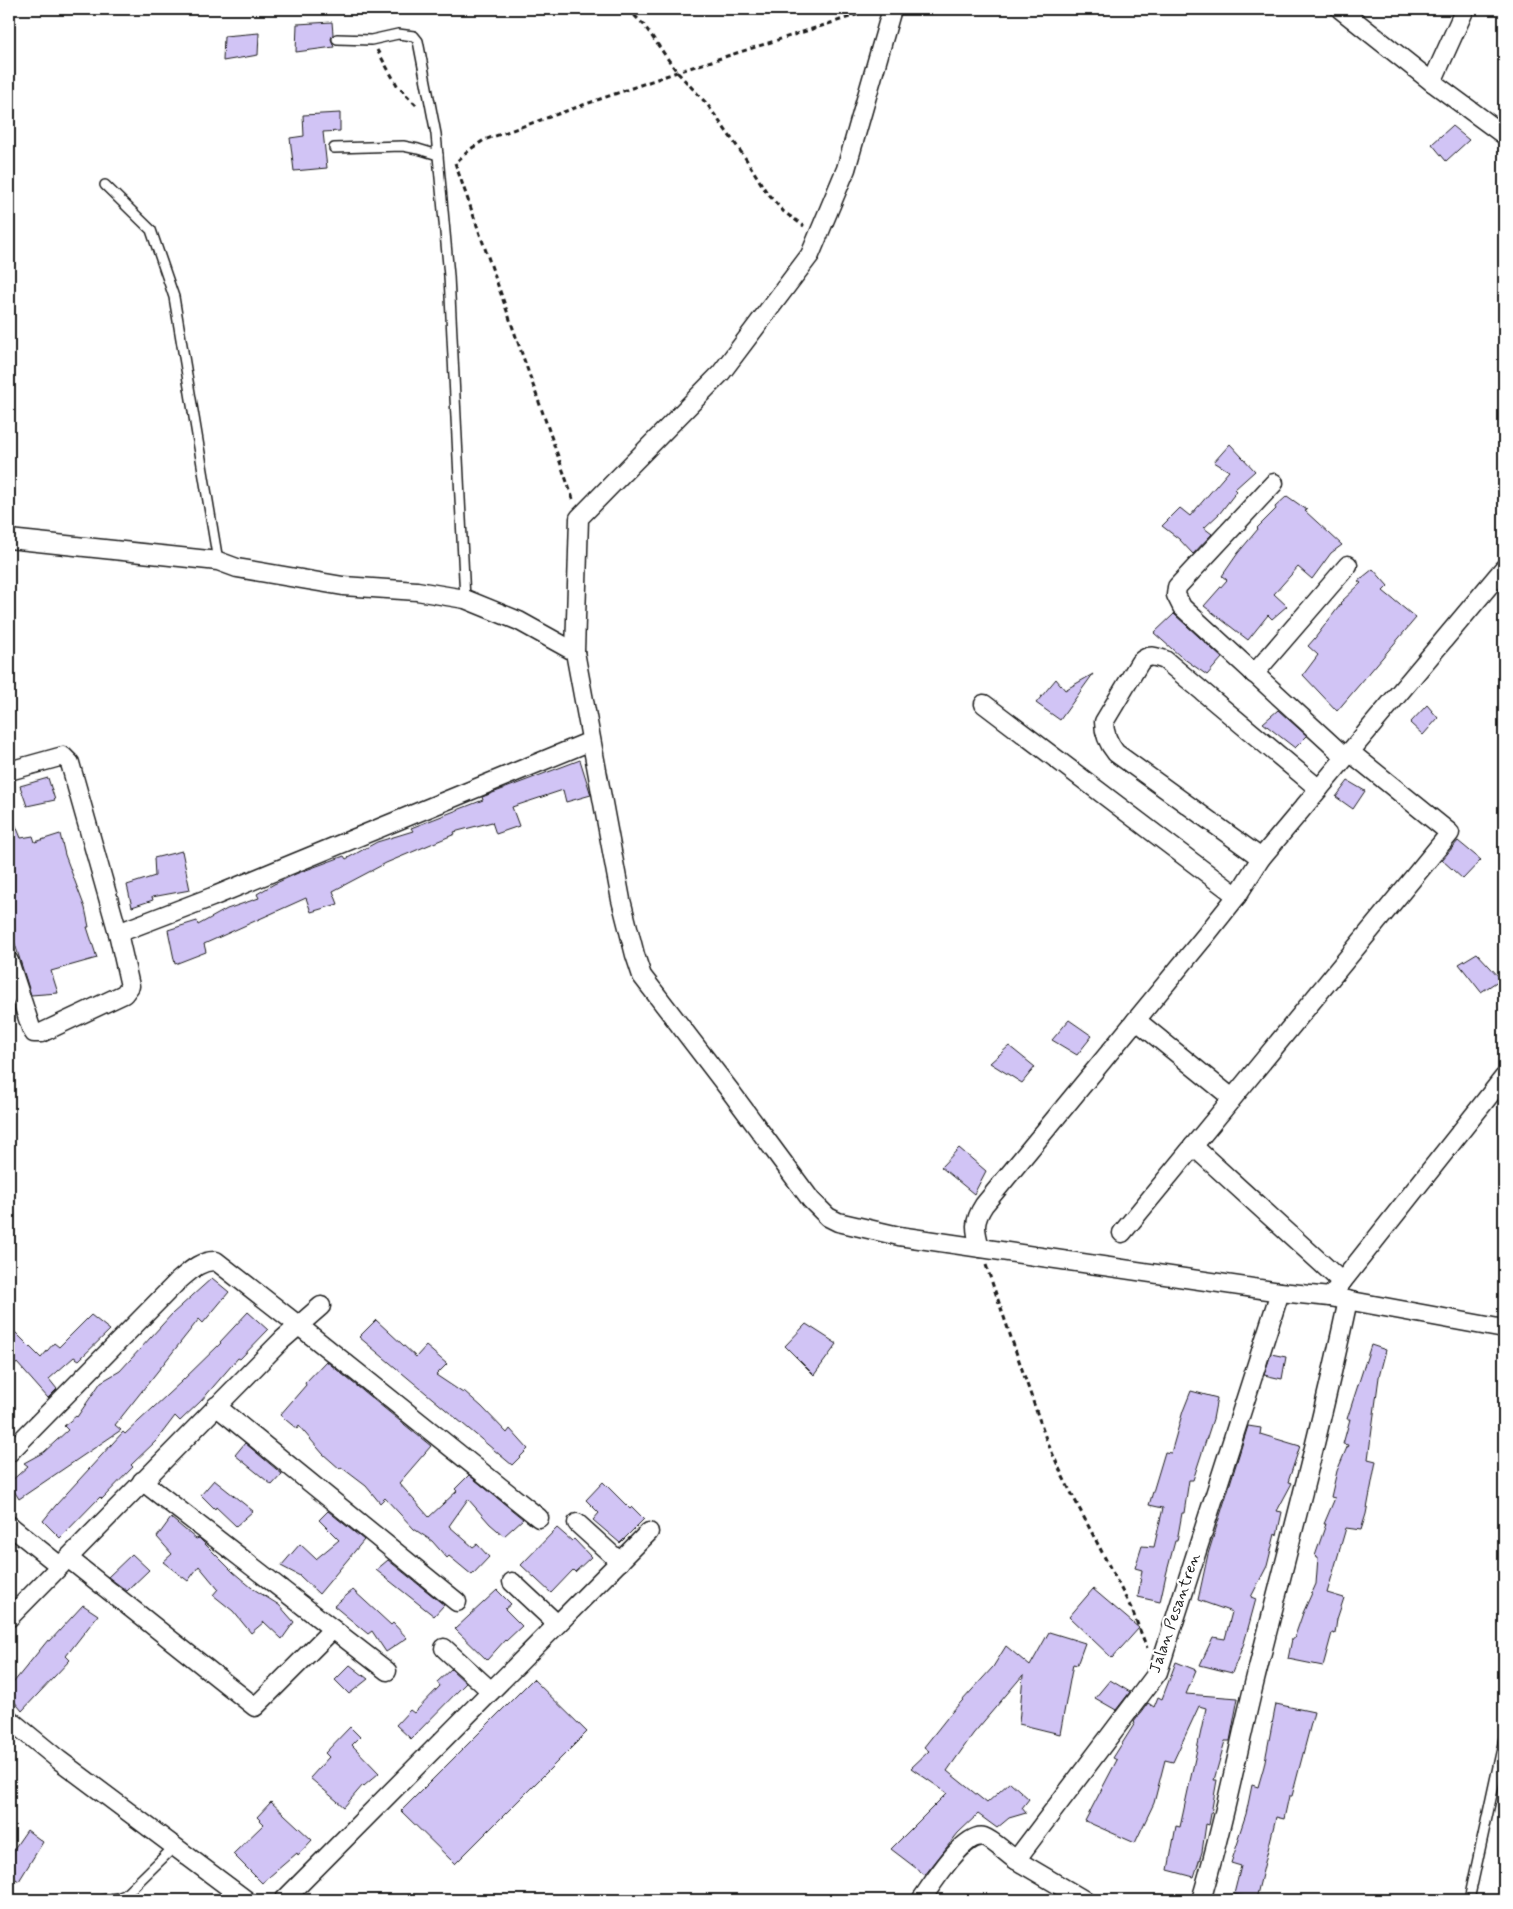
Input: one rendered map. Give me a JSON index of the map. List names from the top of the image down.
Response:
{
  "streets": {
    "street": ["Jalan Pesantren"]
  }
}
